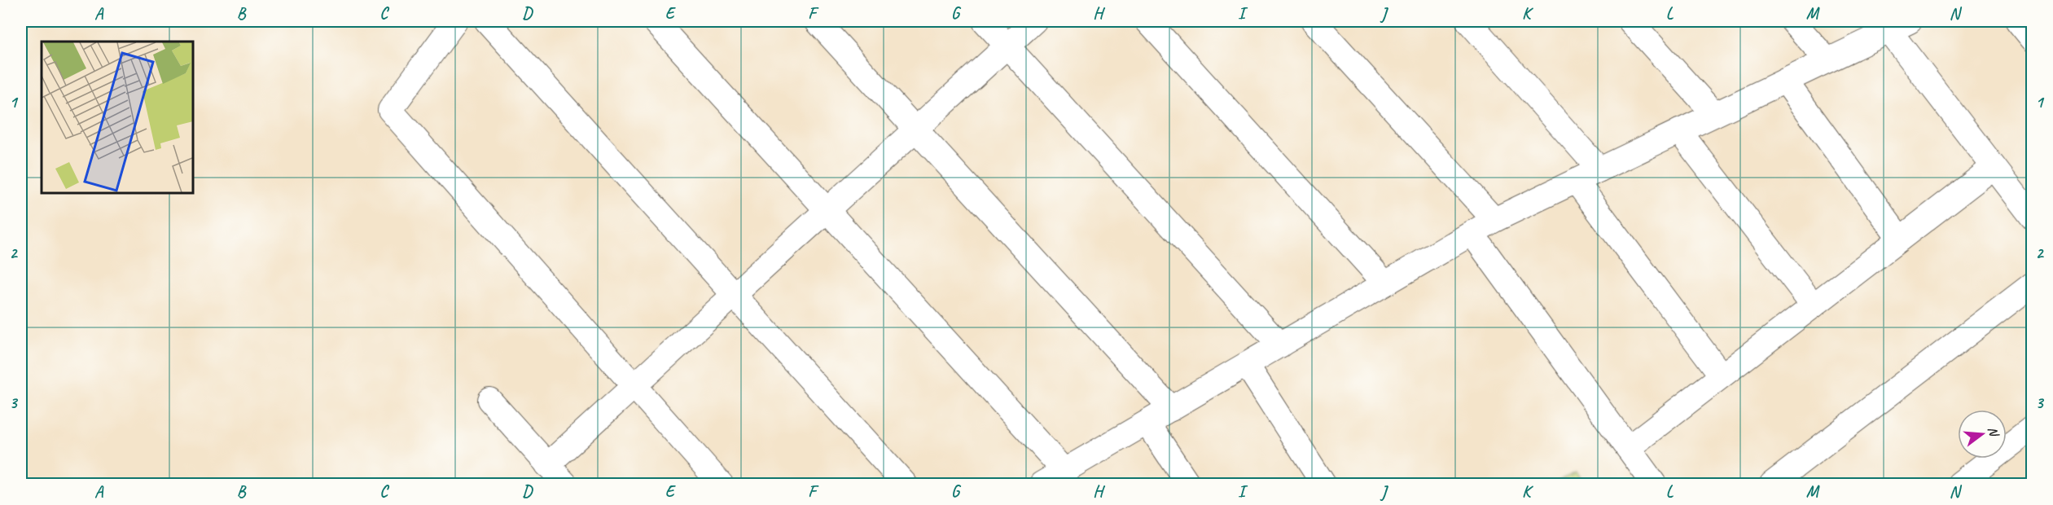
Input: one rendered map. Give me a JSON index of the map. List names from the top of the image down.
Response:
{
  "north": "right",
  "grid": {
    "columns": [
      "A",
      "B",
      "C",
      "D",
      "E",
      "F",
      "G",
      "H",
      "I",
      "J",
      "K",
      "L",
      "M",
      "N"
    ],
    "rows": ["1", "2", "3"]
  }
}
